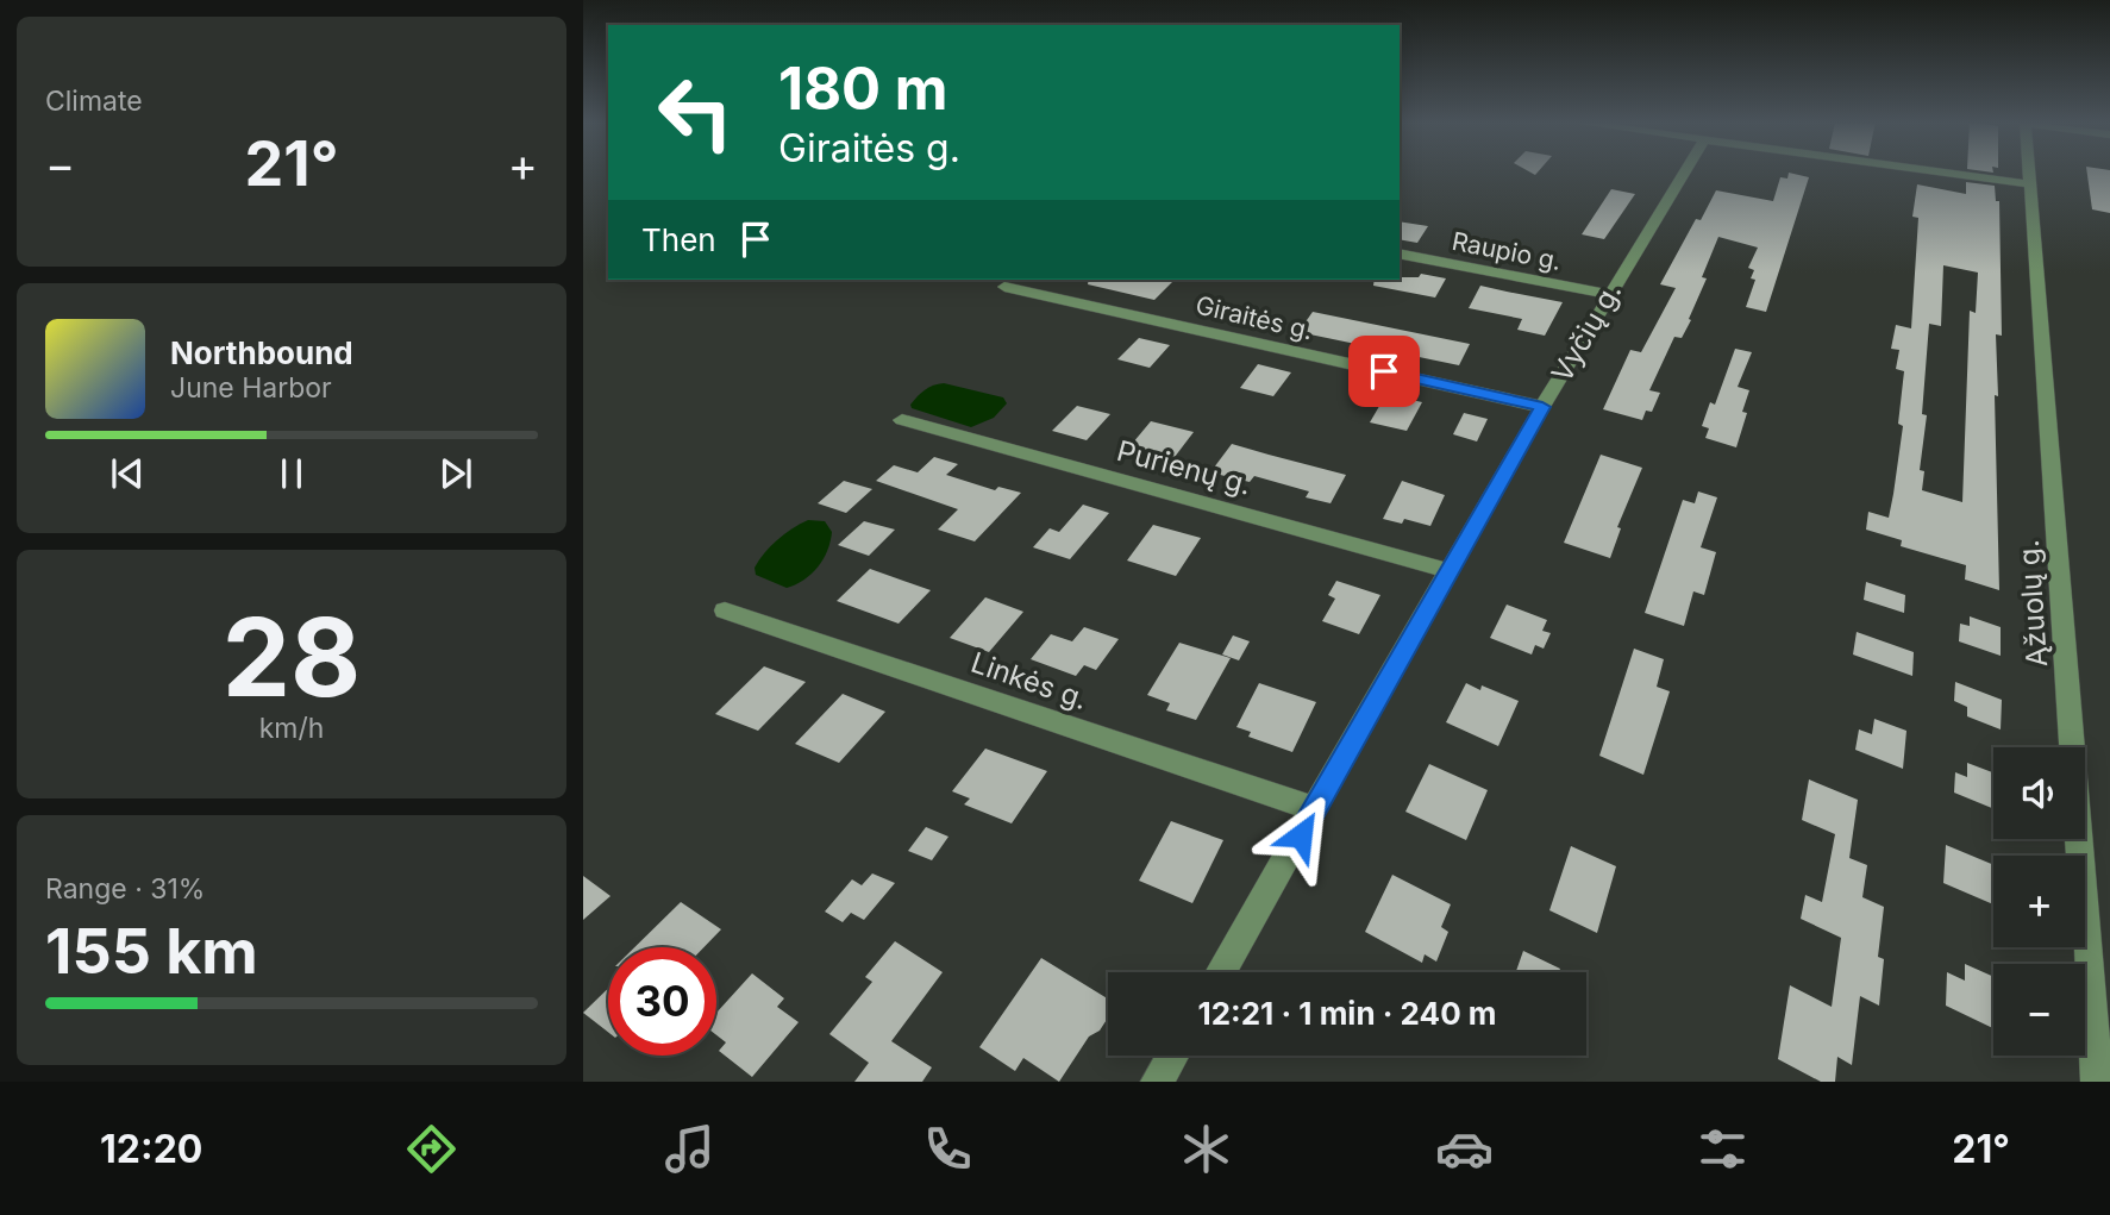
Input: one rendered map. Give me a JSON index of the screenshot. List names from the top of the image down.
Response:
{
  "streets": {
    "street": [
      "Raupio g.",
      "Giraitės g.",
      "Vyčių g.",
      "Purienų g.",
      "Ąžuolų g.",
      "Linkės g."
    ]
  },
  "crossings": [
    ["Raupio g.", "Vyčių g."],
    ["Giraitės g.", "Vyčių g."],
    ["Vyčių g.", "Purienų g."],
    ["Vyčių g.", "Linkės g."]
  ],
  "page": {
    "tile": [
      "Climate",
      ["28", "km/h"],
      ["Range · 31%", "155 km"]
    ],
    "turn": ["180 m", "Giraitės g."],
    "heat": ["−", "21°", "+"],
    "then": "Then",
    "song": ["Northbound", "June Harbor"],
    "map_buttons": ["+", "−"],
    "limit": "30",
    "trip": "12:21 · 1 min · 240 m",
    "tabs": ["12:20", "21°"]
  }
}
